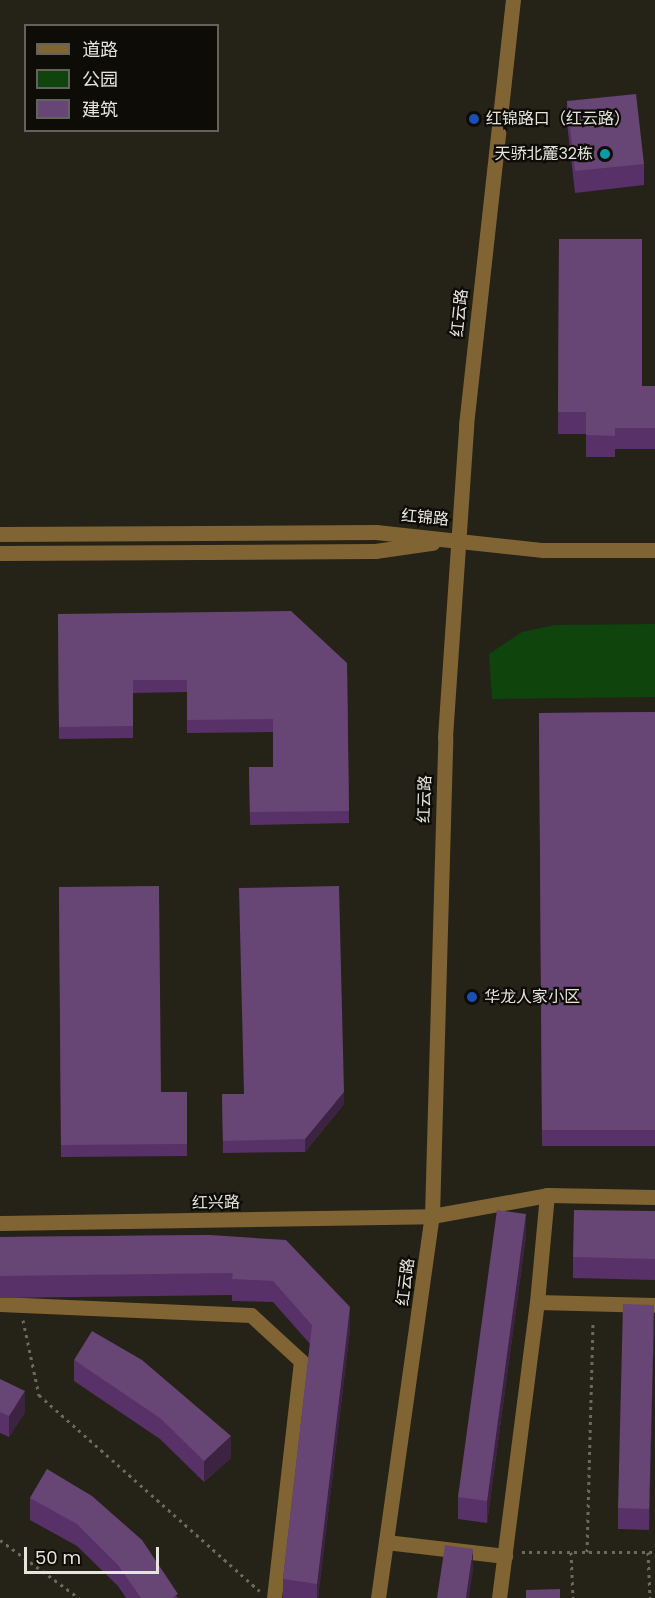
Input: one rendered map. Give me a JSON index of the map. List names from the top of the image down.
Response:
{
  "streets": {
    "street": ["红云路", "红锦路", "红兴路"]
  },
  "crossings": [
    ["红云路", "红锦路"],
    ["红云路", "红兴路"]
  ],
  "places": ["红锦路口（红云路）", "天骄北麓32栋", "华龙人家小区"],
  "legend": ["道路", "公园", "建筑"],
  "scale_bar": "50 m"
}
